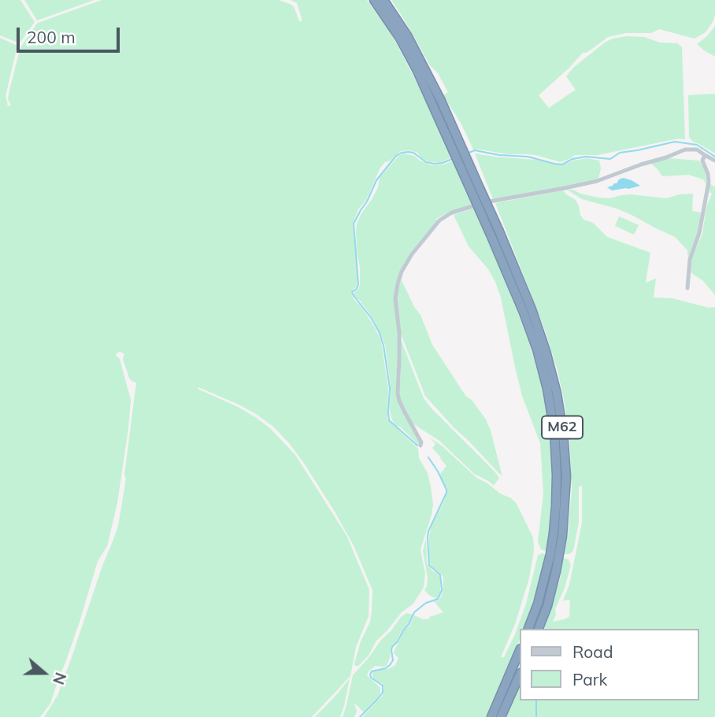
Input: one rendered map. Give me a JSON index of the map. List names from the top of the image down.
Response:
{
  "streets": {
    "highway": ["M62"]
  },
  "legend": ["Road", "Park"],
  "scale_bar": "200 m",
  "north": "right"
}
